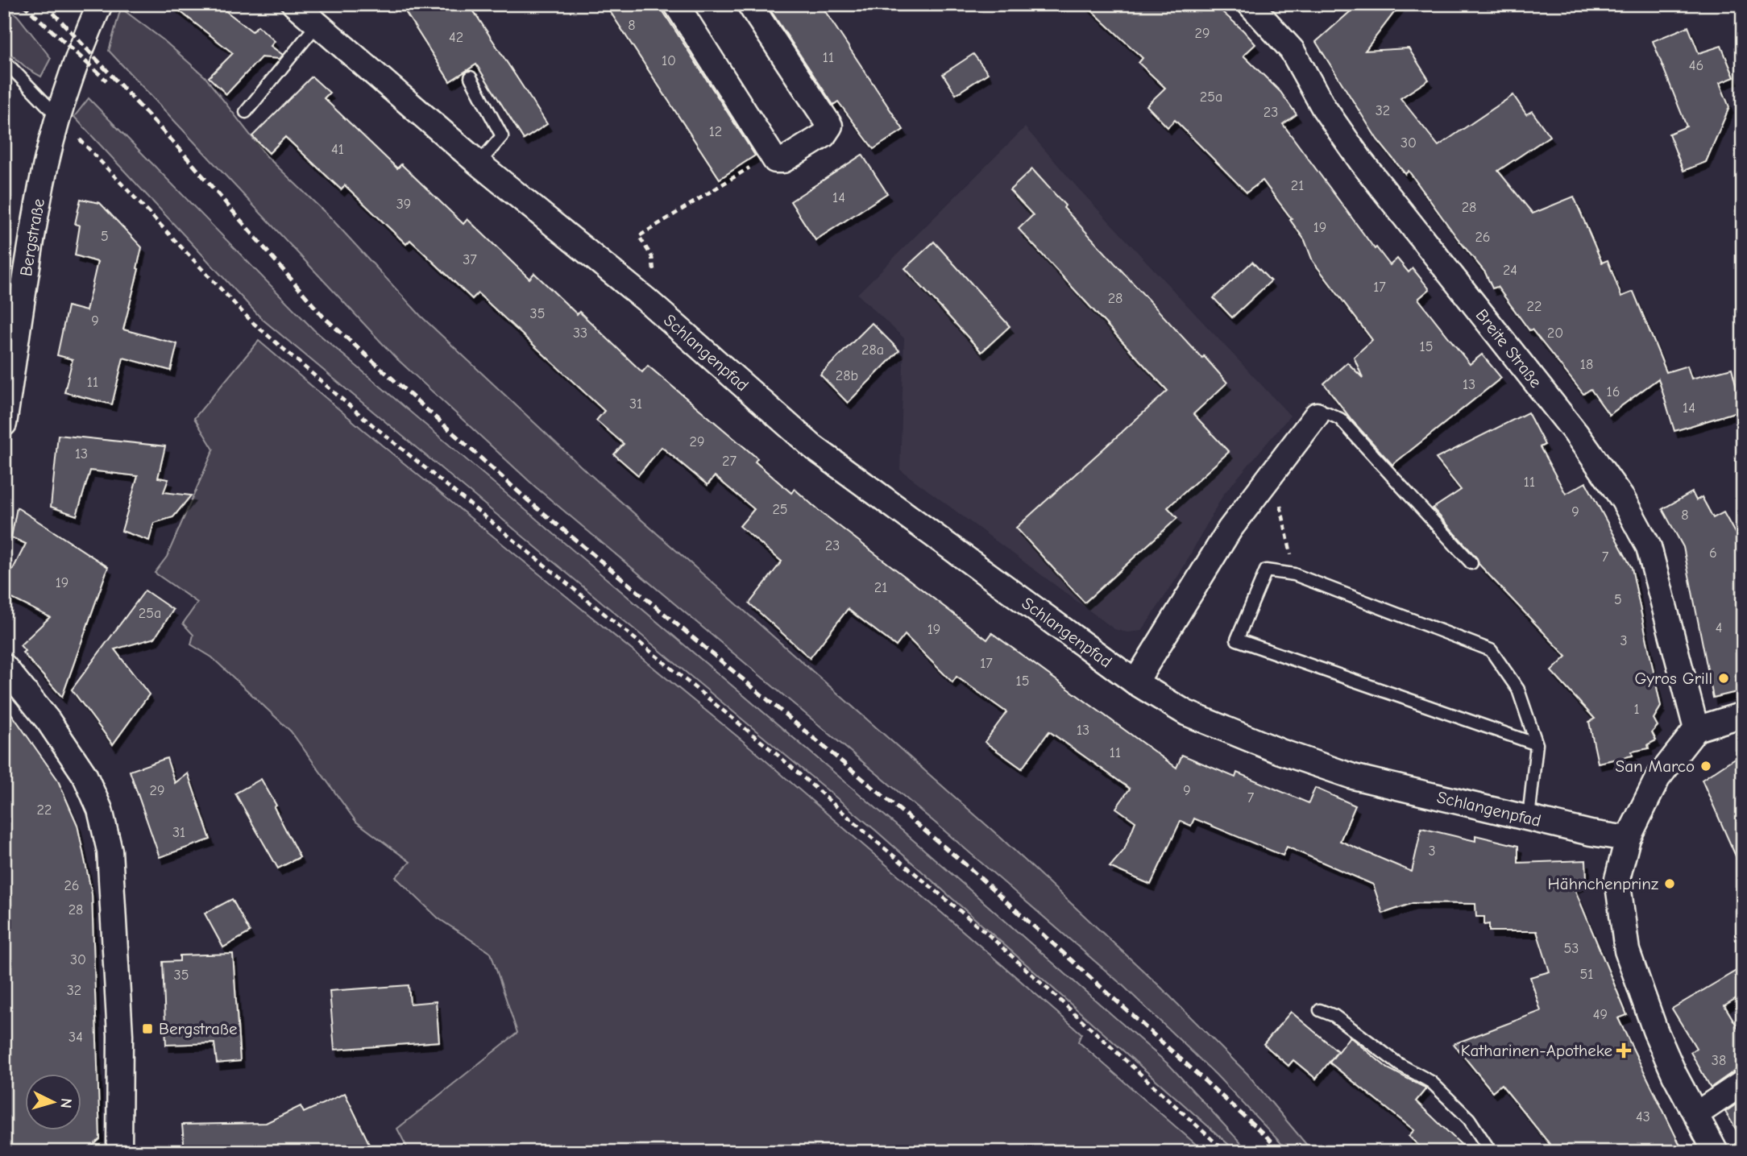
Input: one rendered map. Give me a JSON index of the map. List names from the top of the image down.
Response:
{
  "streets": {
    "street": ["Bergstraße", "Breite Straße", "Schlangenpfad"]
  },
  "places": {
    "other": ["Gyros Grill", "San Marco", "Hähnchenprinz"],
    "transit": ["Bergstraße"],
    "health": ["Katharinen-Apotheke"]
  },
  "house_numbers": [
    "8",
    "29",
    "42",
    "11",
    "10",
    "46",
    "25a",
    "32",
    "23",
    "12",
    "30",
    "41",
    "21",
    "14",
    "39",
    "28",
    "19",
    "5",
    "26",
    "37",
    "24",
    "17",
    "28",
    "22",
    "35",
    "9",
    "33",
    "20",
    "15",
    "28a",
    "18",
    "28b",
    "11",
    "13",
    "16",
    "31",
    "14",
    "29",
    "13",
    "27",
    "11",
    "25",
    "9",
    "8",
    "23",
    "6",
    "7",
    "19",
    "21",
    "5",
    "25a",
    "4",
    "19",
    "3",
    "17",
    "15",
    "1",
    "13",
    "11",
    "29",
    "9",
    "7",
    "22",
    "31",
    "3",
    "26",
    "28",
    "53",
    "30",
    "51",
    "35",
    "32",
    "49",
    "34",
    "38",
    "43"
  ],
  "north": "right"
}
